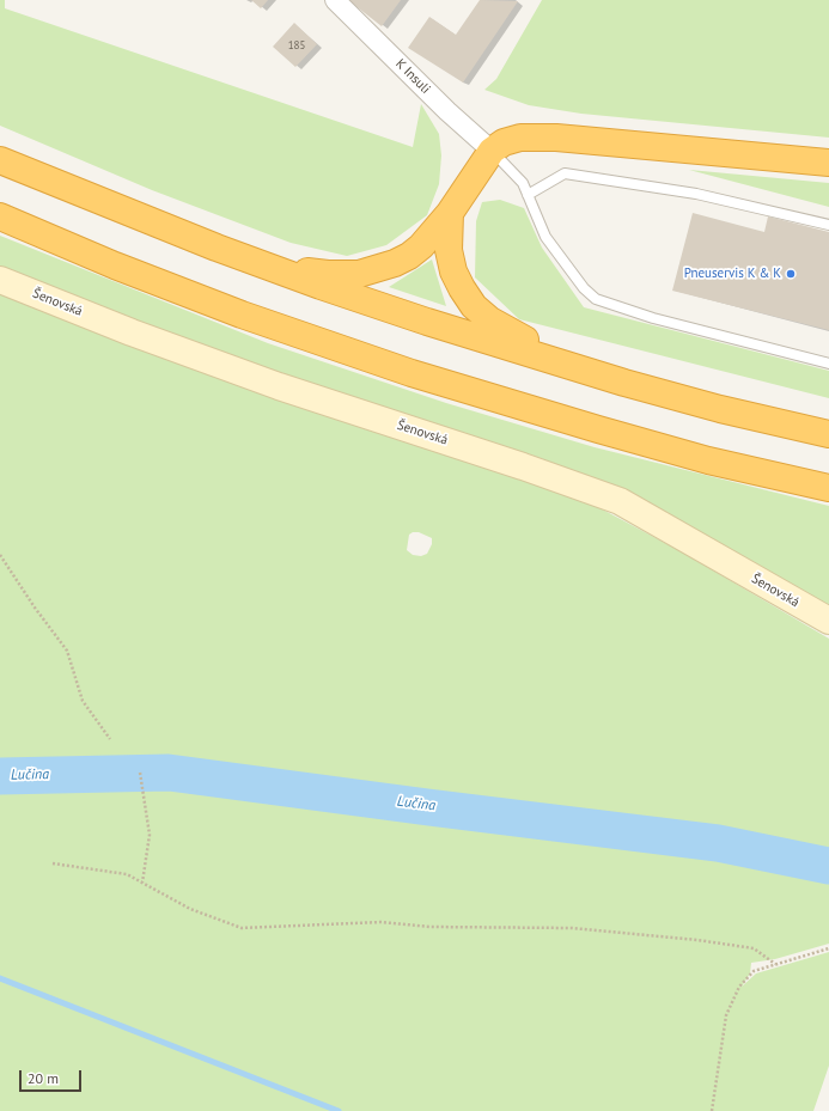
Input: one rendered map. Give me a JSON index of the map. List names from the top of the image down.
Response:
{
  "streets": {
    "main road": ["Šenovská"],
    "street": ["K Insuli"]
  },
  "water": ["Lučina"],
  "places": ["Pneuservis K & K"],
  "house_numbers": ["185"],
  "scale_bar": "20 m"
}
